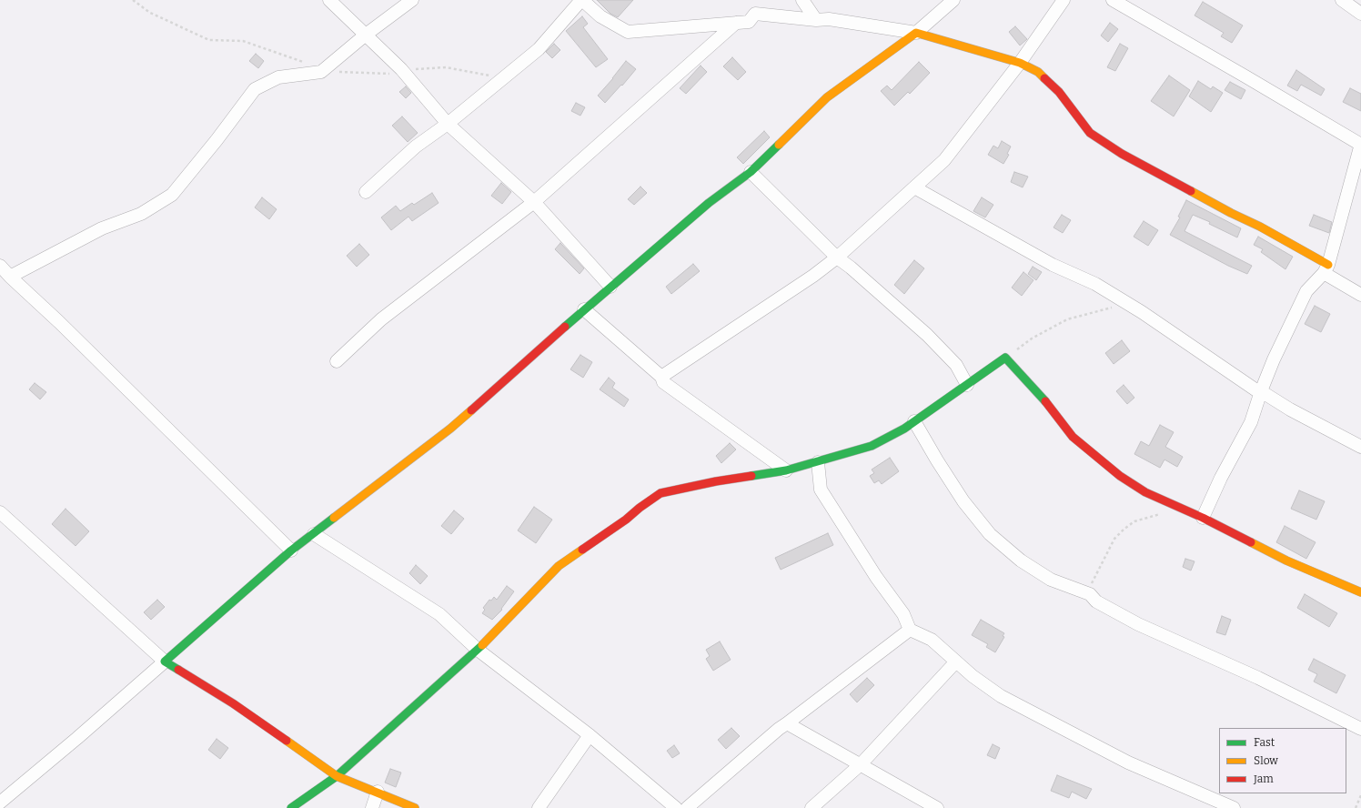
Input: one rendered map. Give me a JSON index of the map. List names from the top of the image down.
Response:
{
  "legend": ["Fast", "Slow", "Jam"]
}
